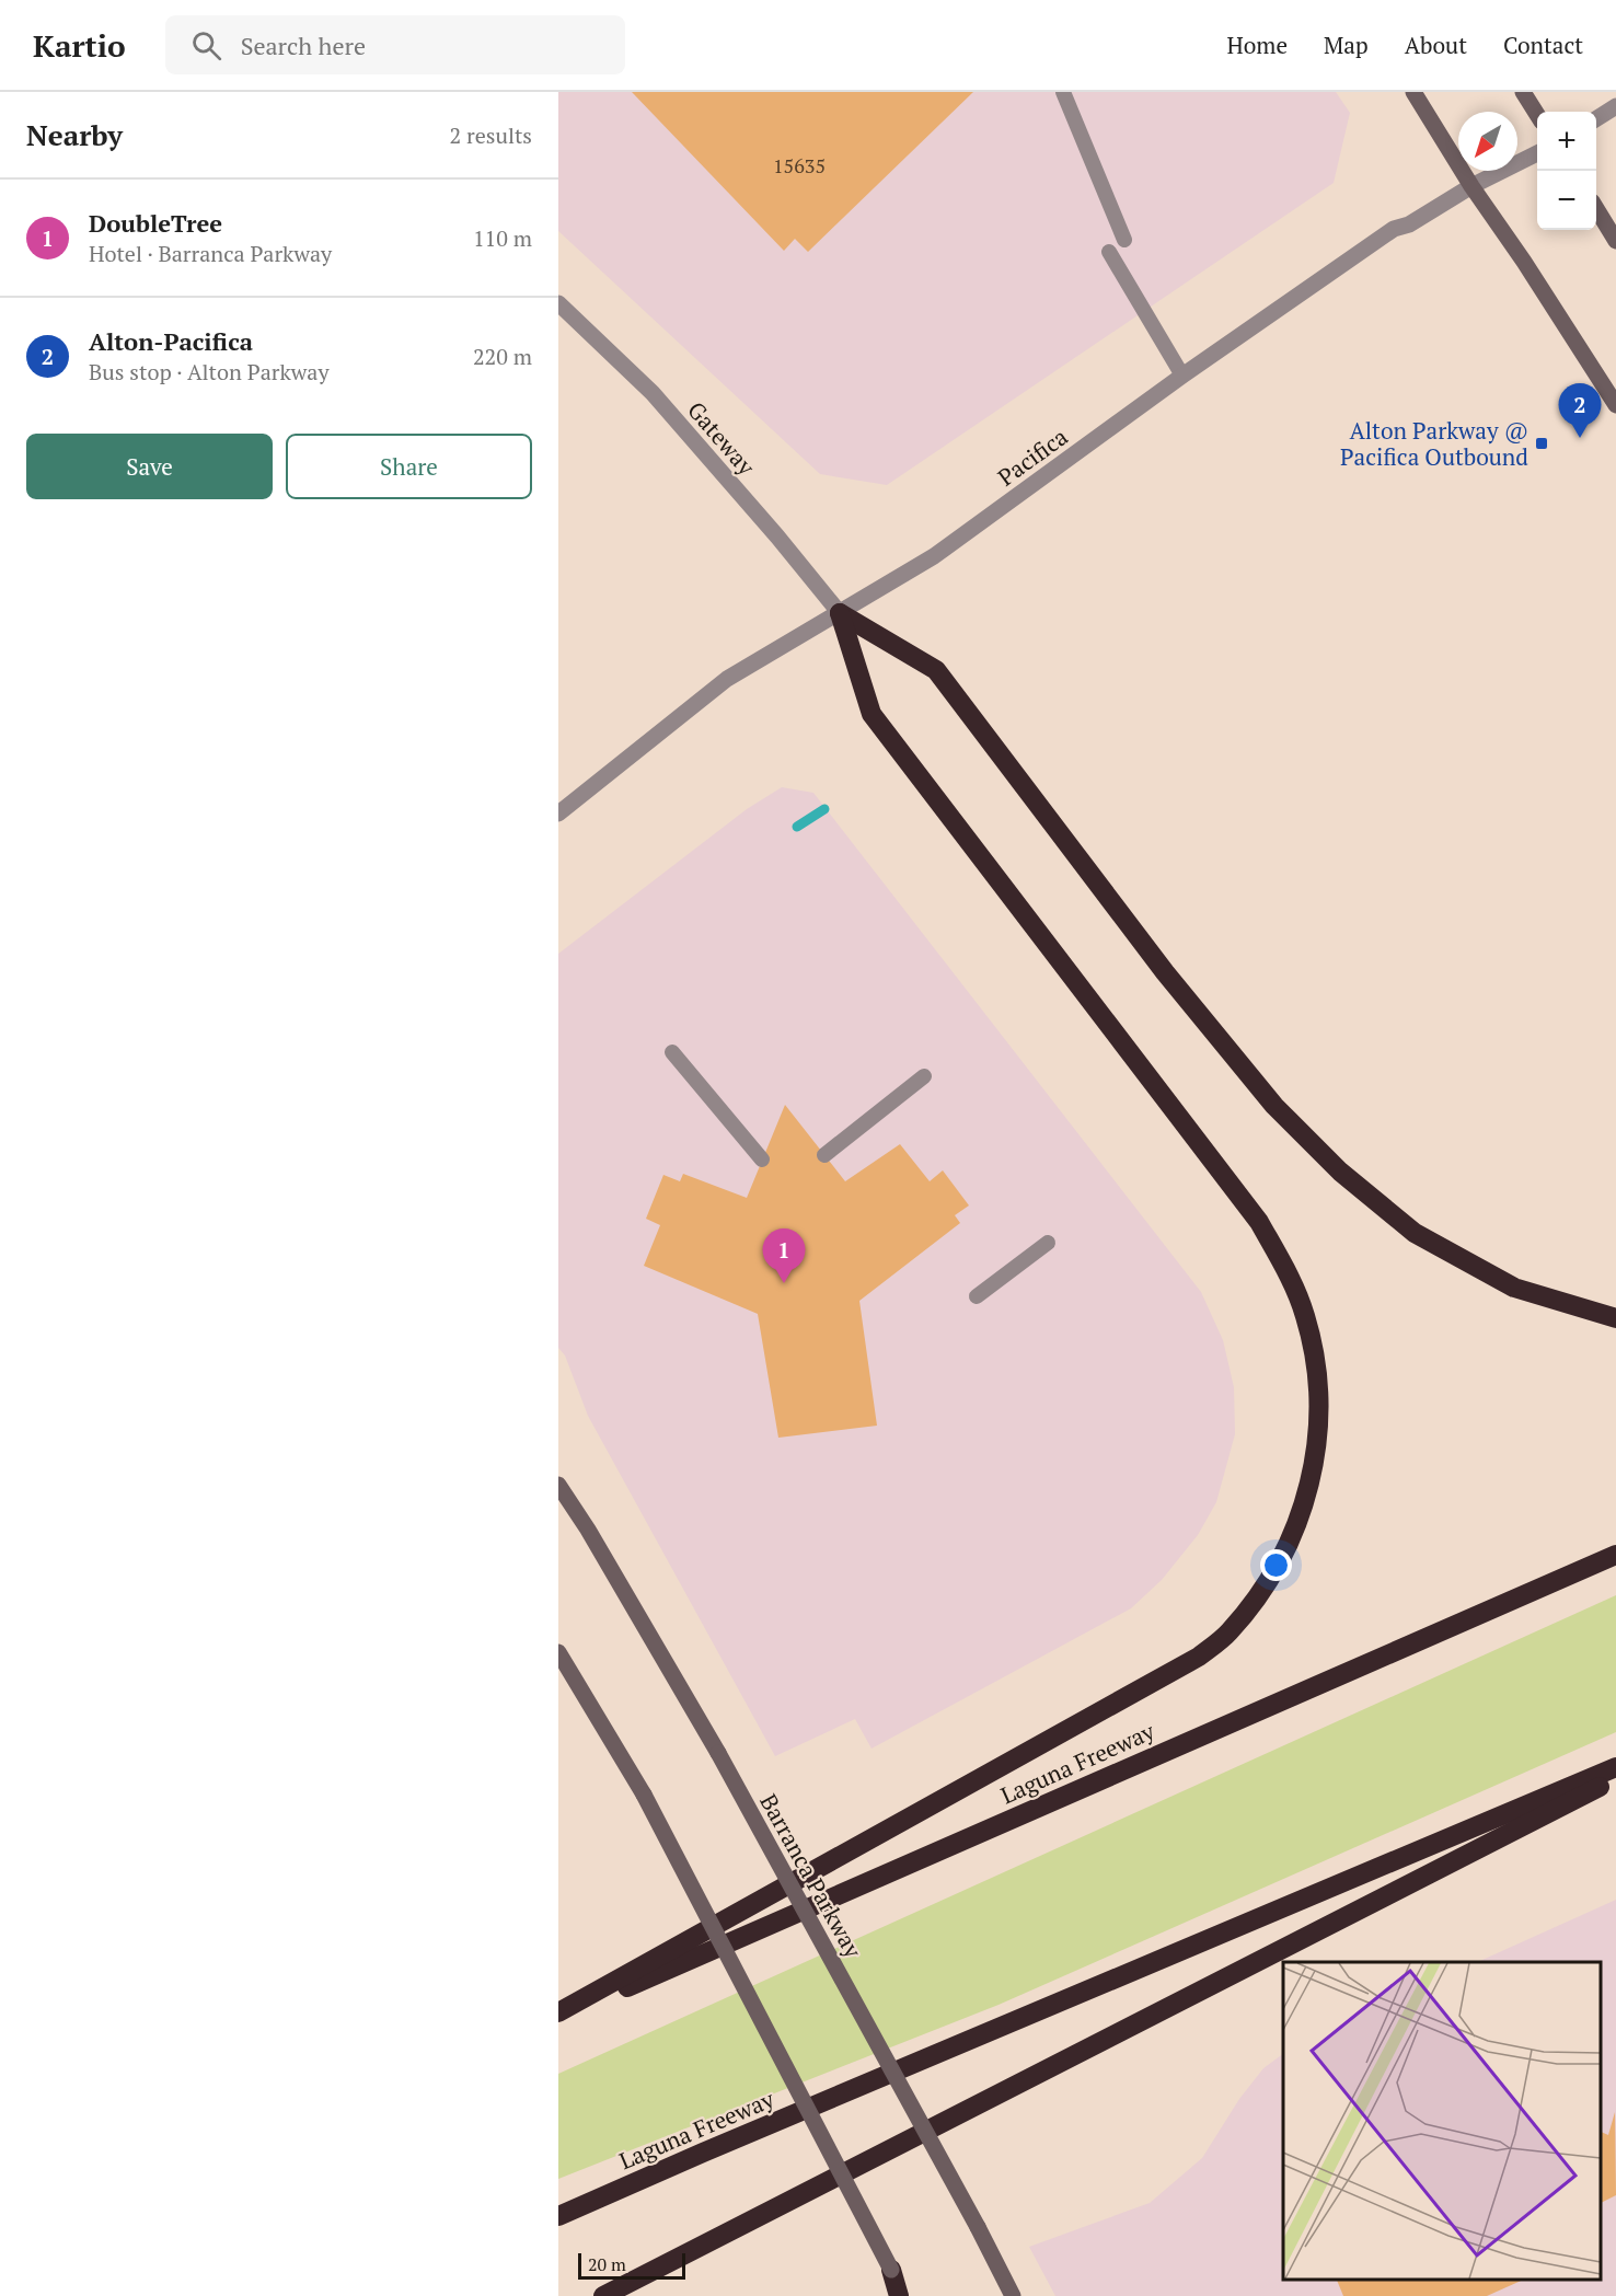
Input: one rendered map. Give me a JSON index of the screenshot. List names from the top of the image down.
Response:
{
  "streets": {
    "highway": ["Laguna Freeway"],
    "main road": ["Barranca Parkway"],
    "street": ["Gateway", "Pacifica"]
  },
  "crossings": [
    ["Gateway", "Pacifica"]
  ],
  "places": {
    "transit": ["Alton Parkway @ Pacifica Outbound"]
  },
  "house_numbers": ["15635"],
  "scale_bar": "20 m",
  "north": "bottom left",
  "page": {
    "header": "Kartio",
    "search": "Search here",
    "nav": [
      "Home",
      "Map",
      "About",
      "Contact"
    ],
    "heading": ["Nearby", "2 results"],
    "map_buttons": ["+", "−"],
    "list": [
      {
        "mark": "1",
        "name": "DoubleTree",
        "note": "Hotel · Barranca Parkway",
        "value": "110 m"
      },
      {
        "mark": "2",
        "name": "Alton-Pacifica",
        "note": "Bus stop · Alton Parkway",
        "value": "220 m"
      }
    ],
    "pins": ["2", "1"],
    "buttons": ["Save", "Share"],
    "scale": "20 m"
  }
}
